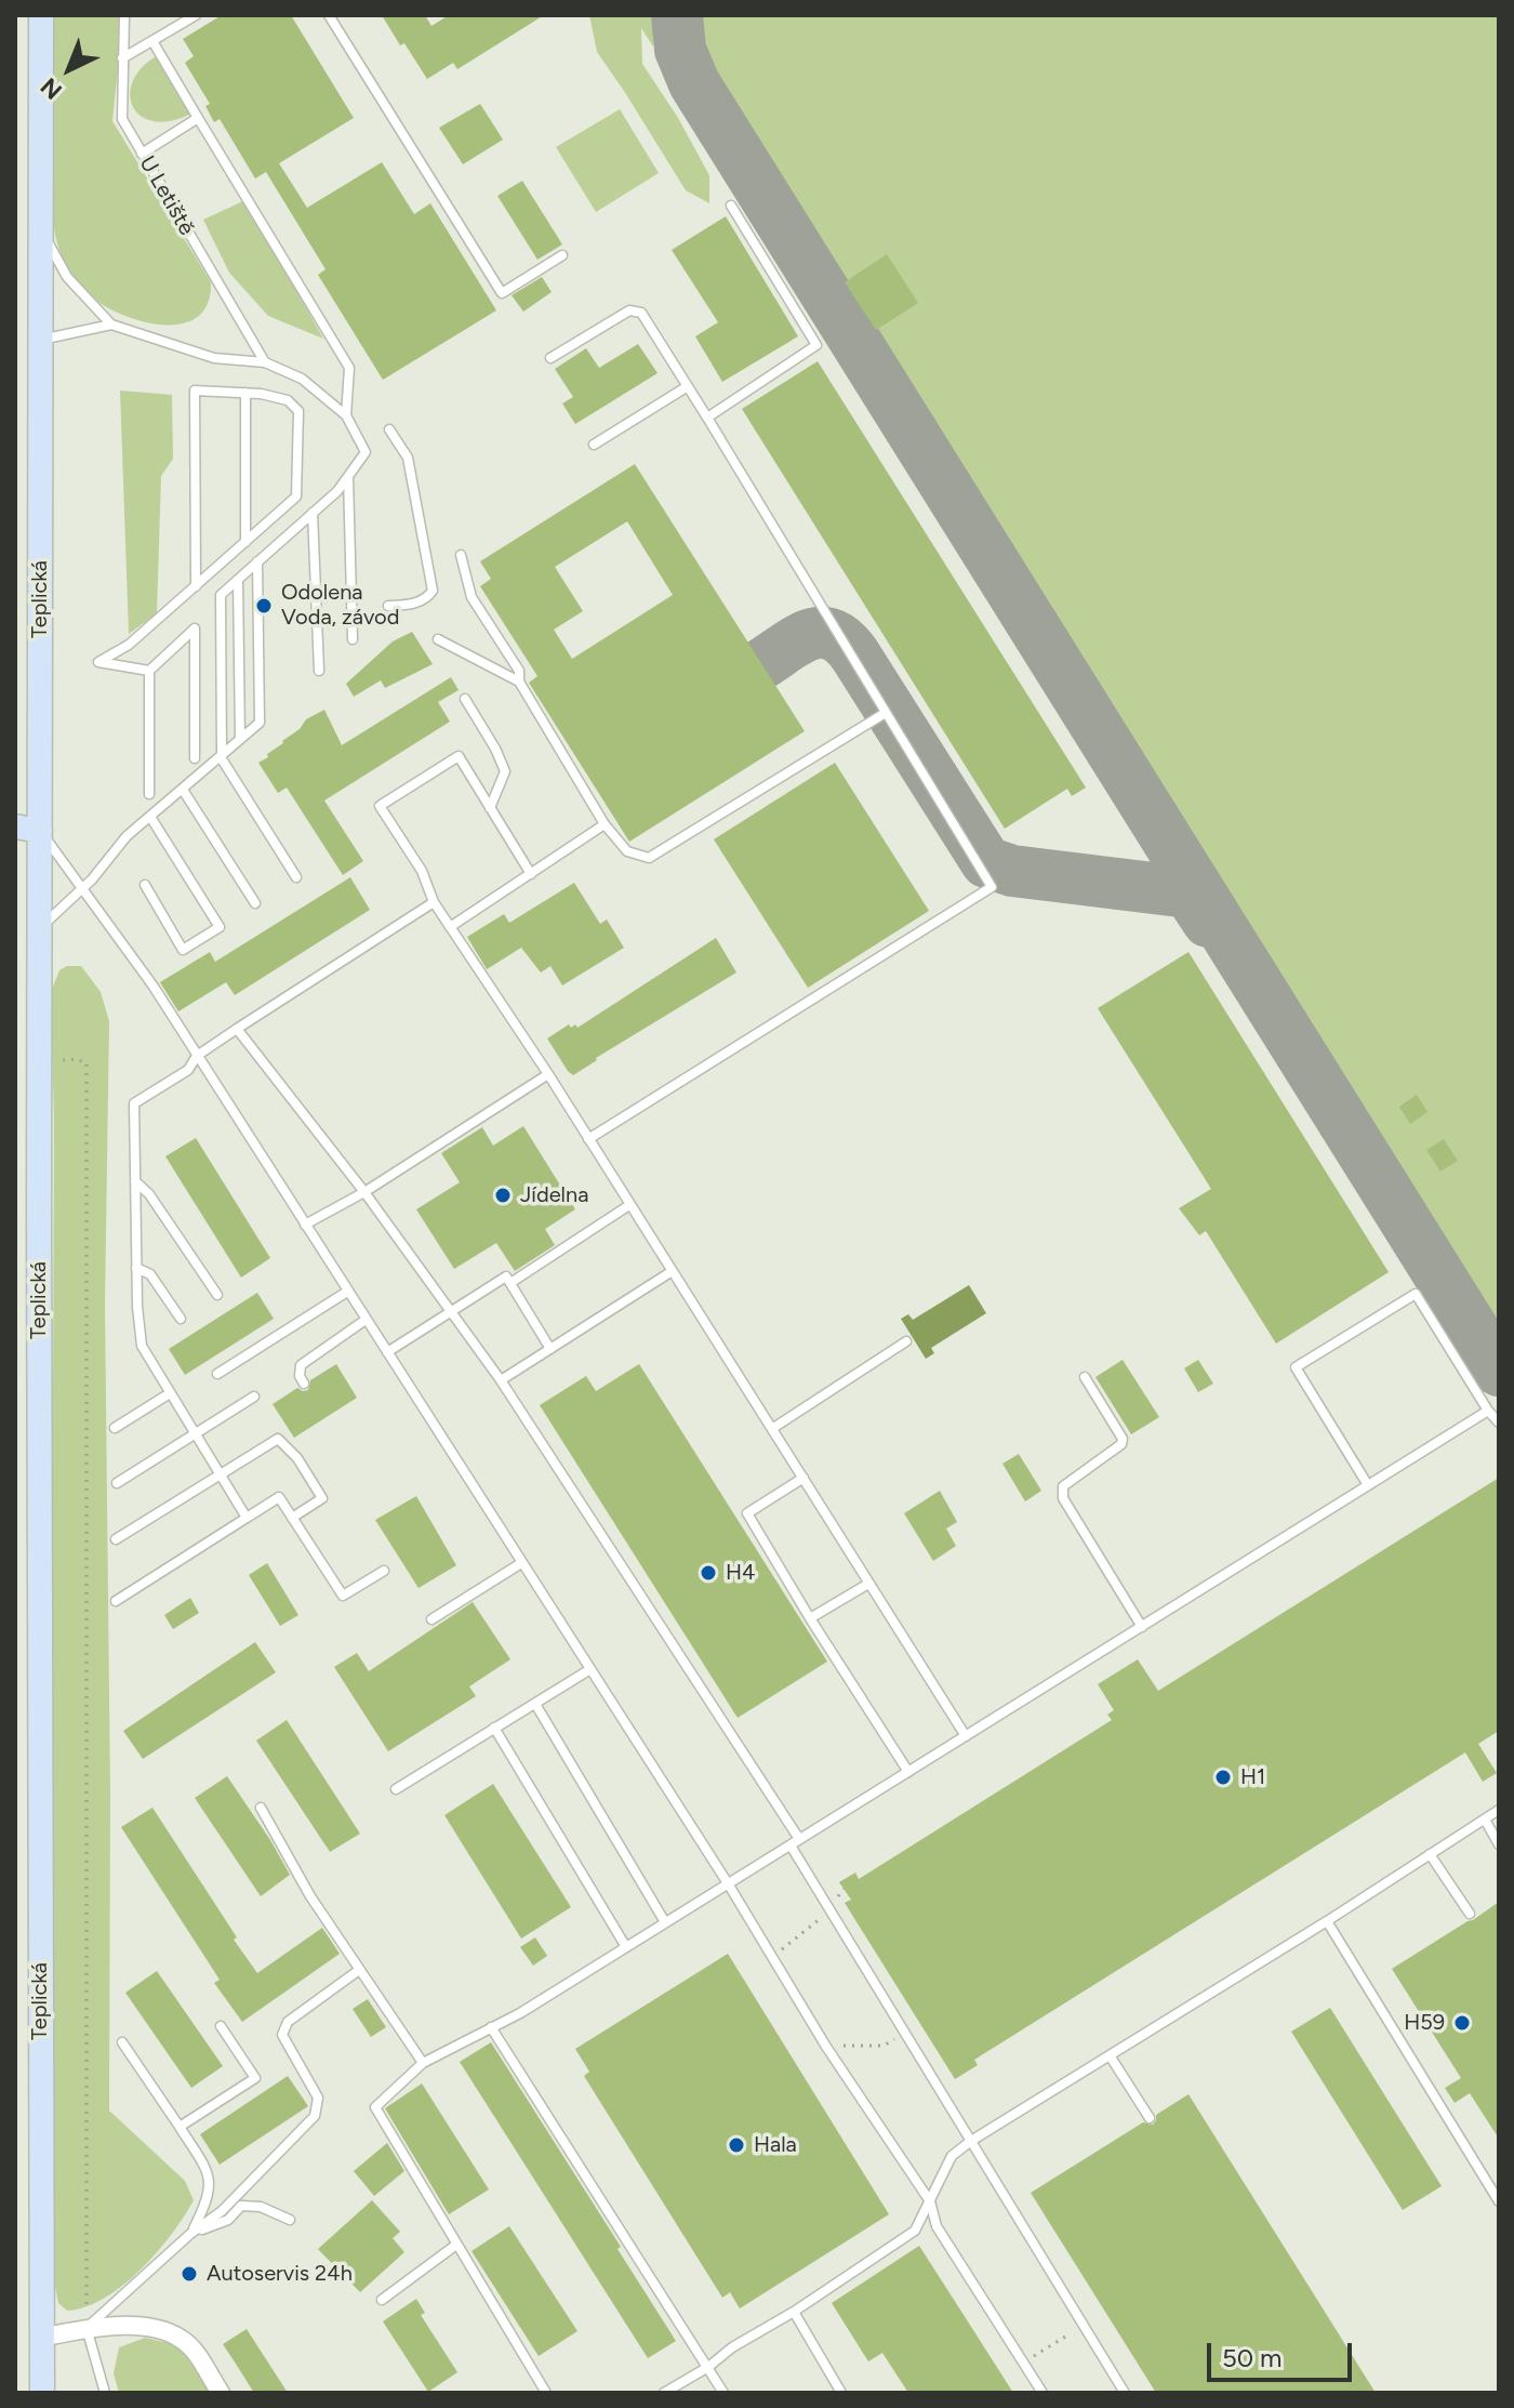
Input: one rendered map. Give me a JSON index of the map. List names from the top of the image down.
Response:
{
  "streets": {
    "main road": ["Teplická"],
    "lane": ["U Letiště"]
  },
  "places": [
    "Odolena Voda, závod",
    "Jídelna",
    "H4",
    "H1",
    "H59",
    "Hala",
    "Autoservis 24h"
  ],
  "scale_bar": "50 m",
  "north": "bottom left"
}
